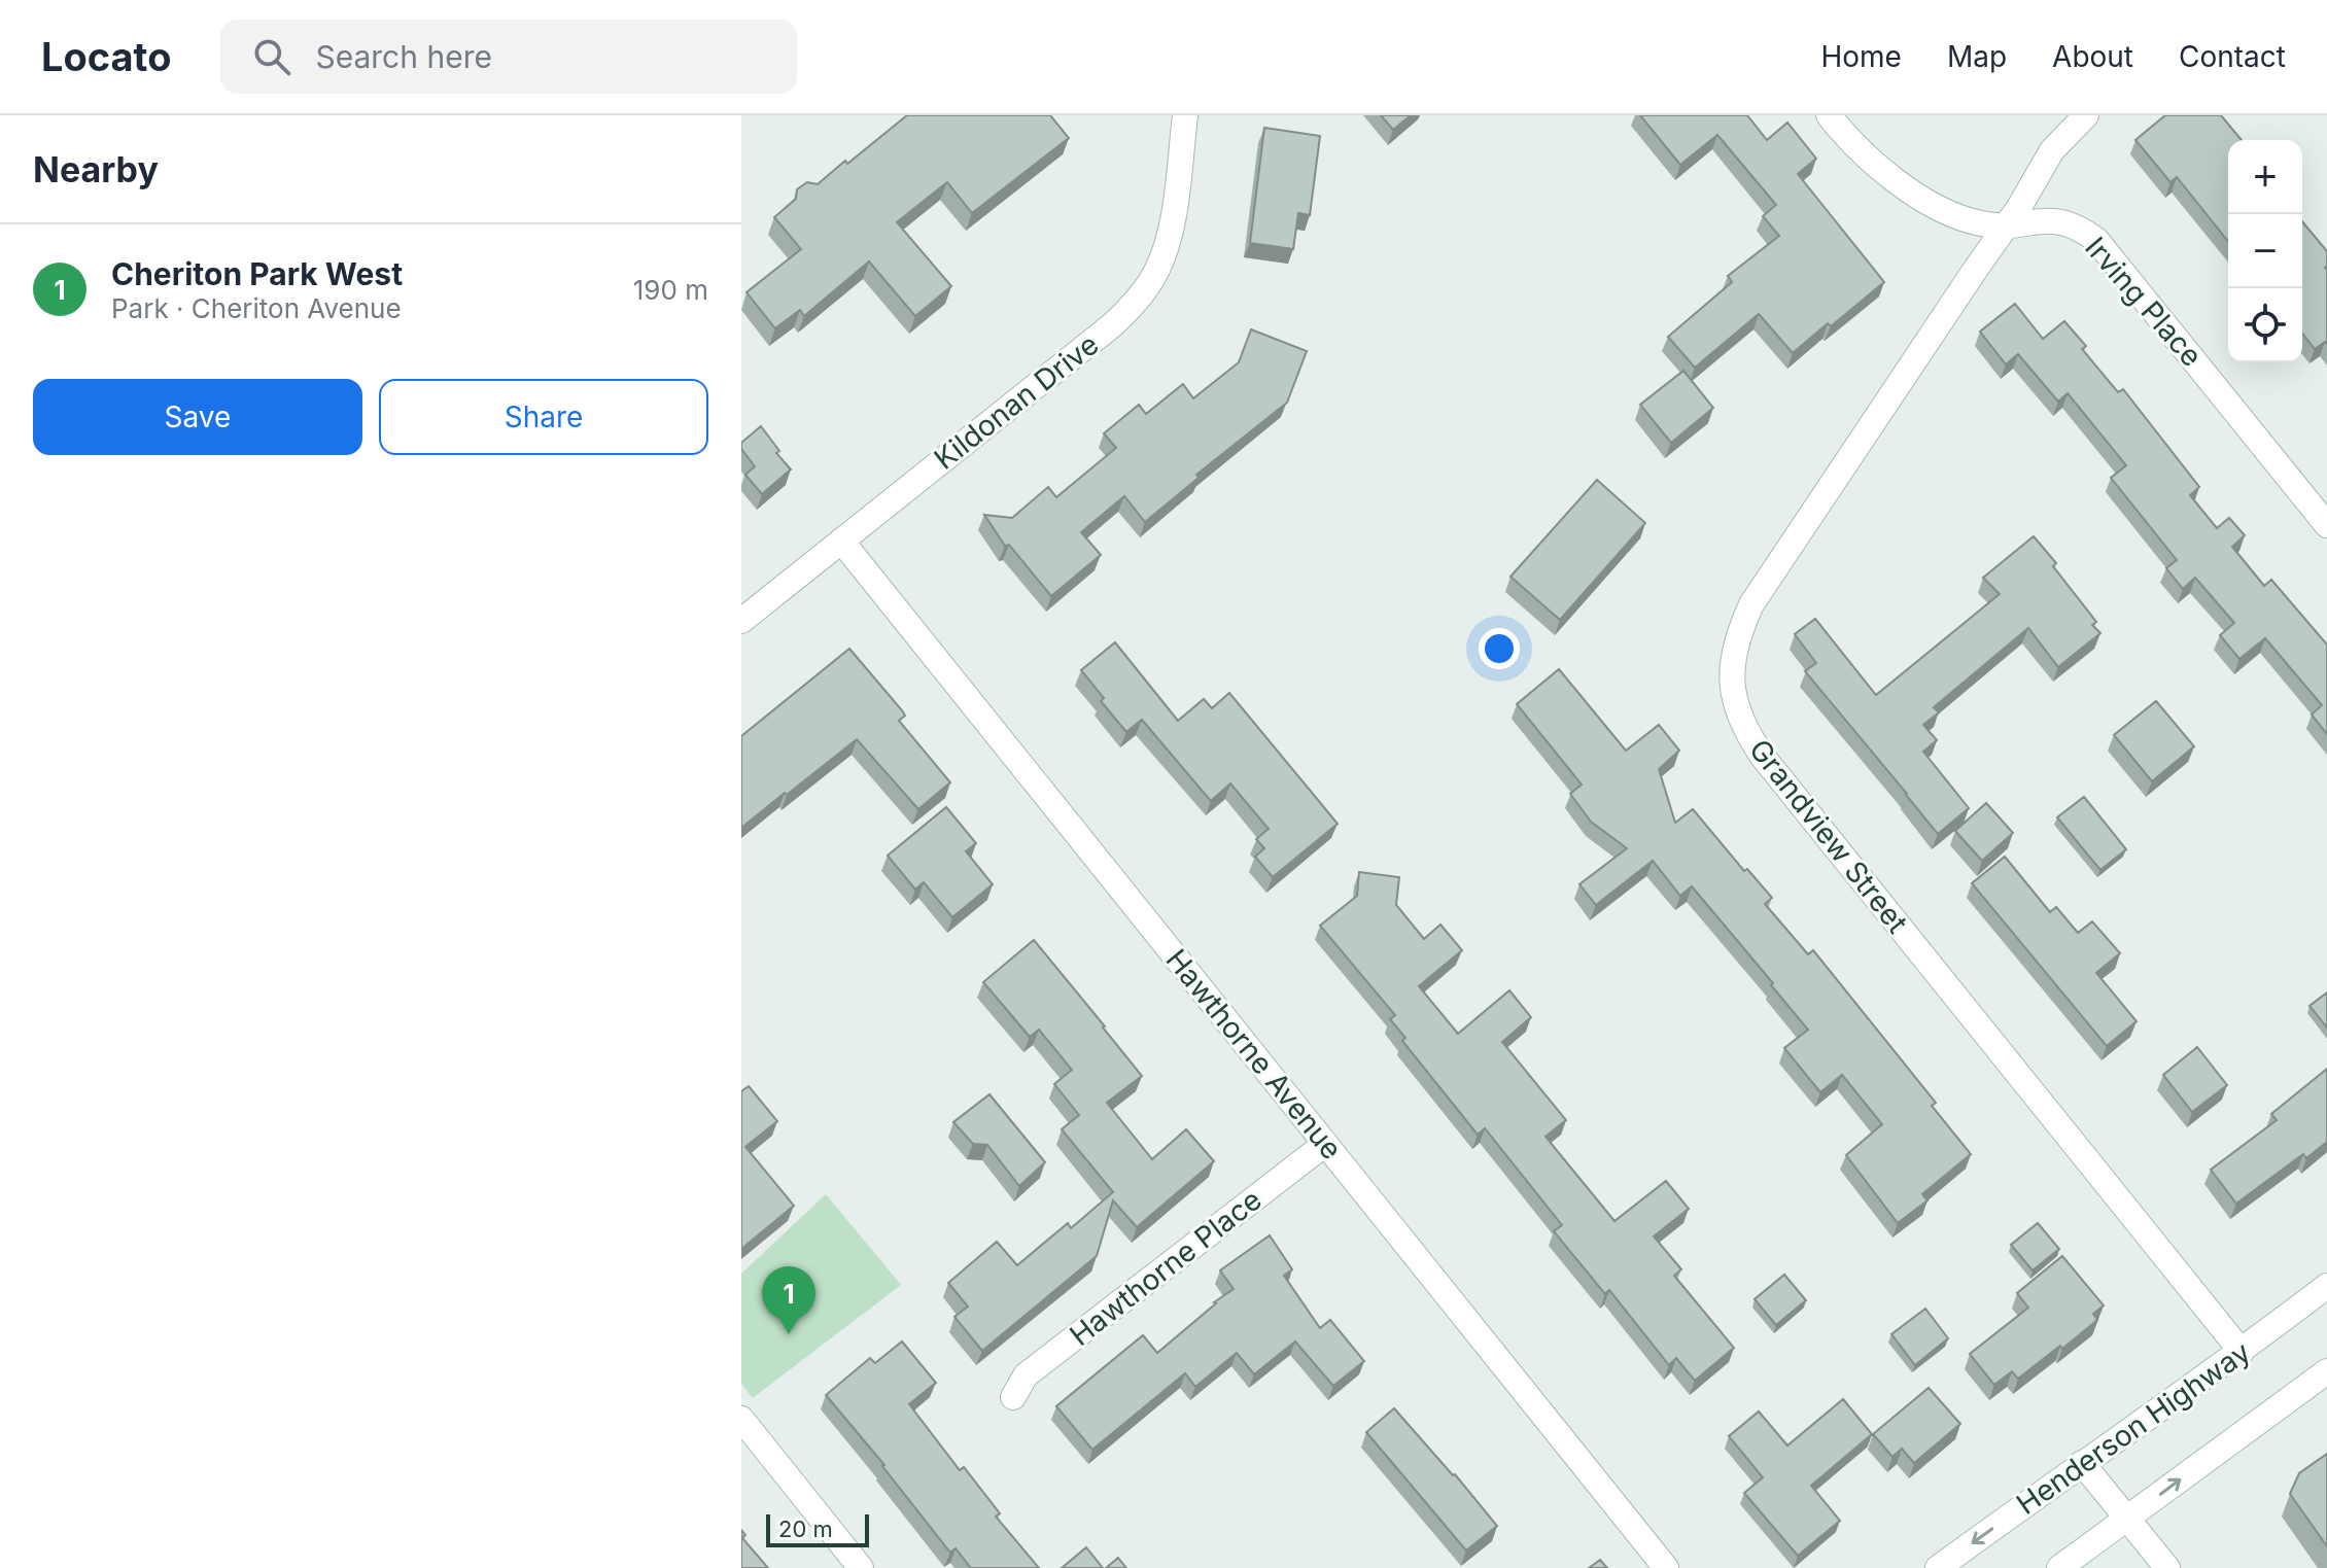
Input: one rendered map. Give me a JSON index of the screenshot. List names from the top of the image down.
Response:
{
  "streets": {
    "street": [
      "Irving Place",
      "Kildonan Drive",
      "Grandview Street",
      "Hawthorne Avenue",
      "Hawthorne Place",
      "Henderson Highway"
    ]
  },
  "crossings": [
    ["Irving Place", "Grandview Street"],
    ["Kildonan Drive", "Hawthorne Avenue"],
    ["Grandview Street", "Henderson Highway"],
    ["Hawthorne Avenue", "Hawthorne Place"]
  ],
  "scale_bar": "20 m",
  "page": {
    "header": "Locato",
    "search": "Search here",
    "nav": [
      "Home",
      "Map",
      "About",
      "Contact"
    ],
    "heading": "Nearby",
    "map_buttons": ["+", "−"],
    "list": [
      {
        "mark": "1",
        "name": "Cheriton Park West",
        "note": "Park · Cheriton Avenue",
        "value": "190 m"
      }
    ],
    "buttons": ["Save", "Share"],
    "pins": "1",
    "scale": "20 m"
  }
}
